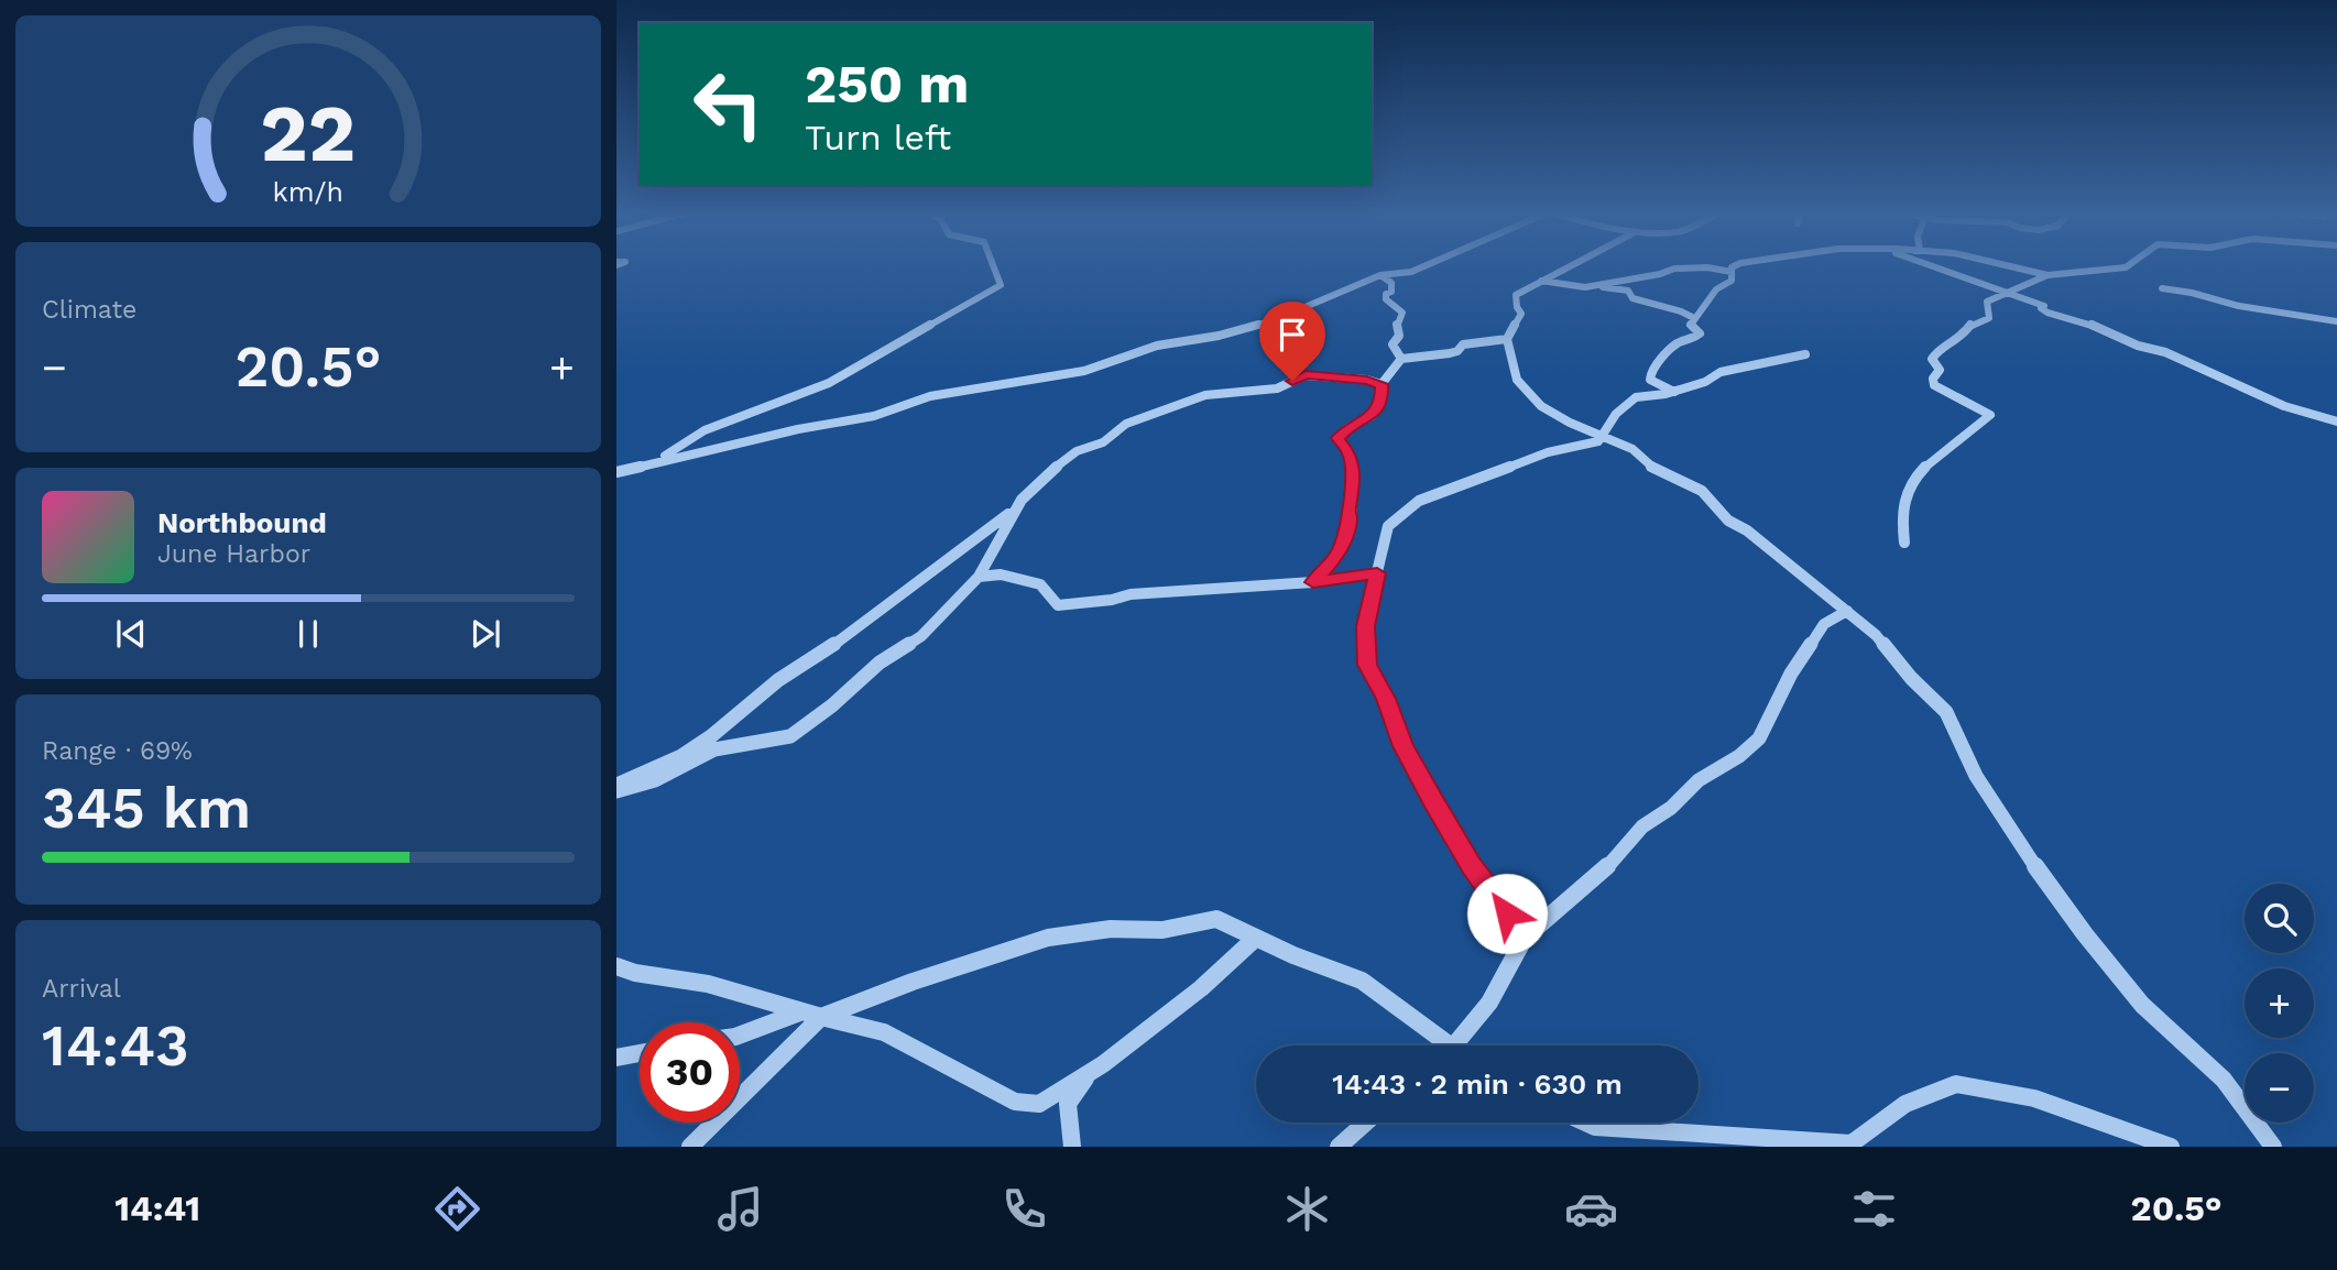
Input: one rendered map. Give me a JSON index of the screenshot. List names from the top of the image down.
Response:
{
  "page": {
    "turn": ["250 m", "Turn left"],
    "tile": [
      "Climate",
      ["Range · 69%", "345 km"],
      ["Arrival", "14:43"]
    ],
    "heat": ["−", "20.5°", "+"],
    "song": ["Northbound", "June Harbor"],
    "map_buttons": ["+", "−"],
    "limit": "30",
    "trip": "14:43 · 2 min · 630 m",
    "tabs": ["14:41", "20.5°"],
    "gauge": ["22", "km/h"]
  }
}
